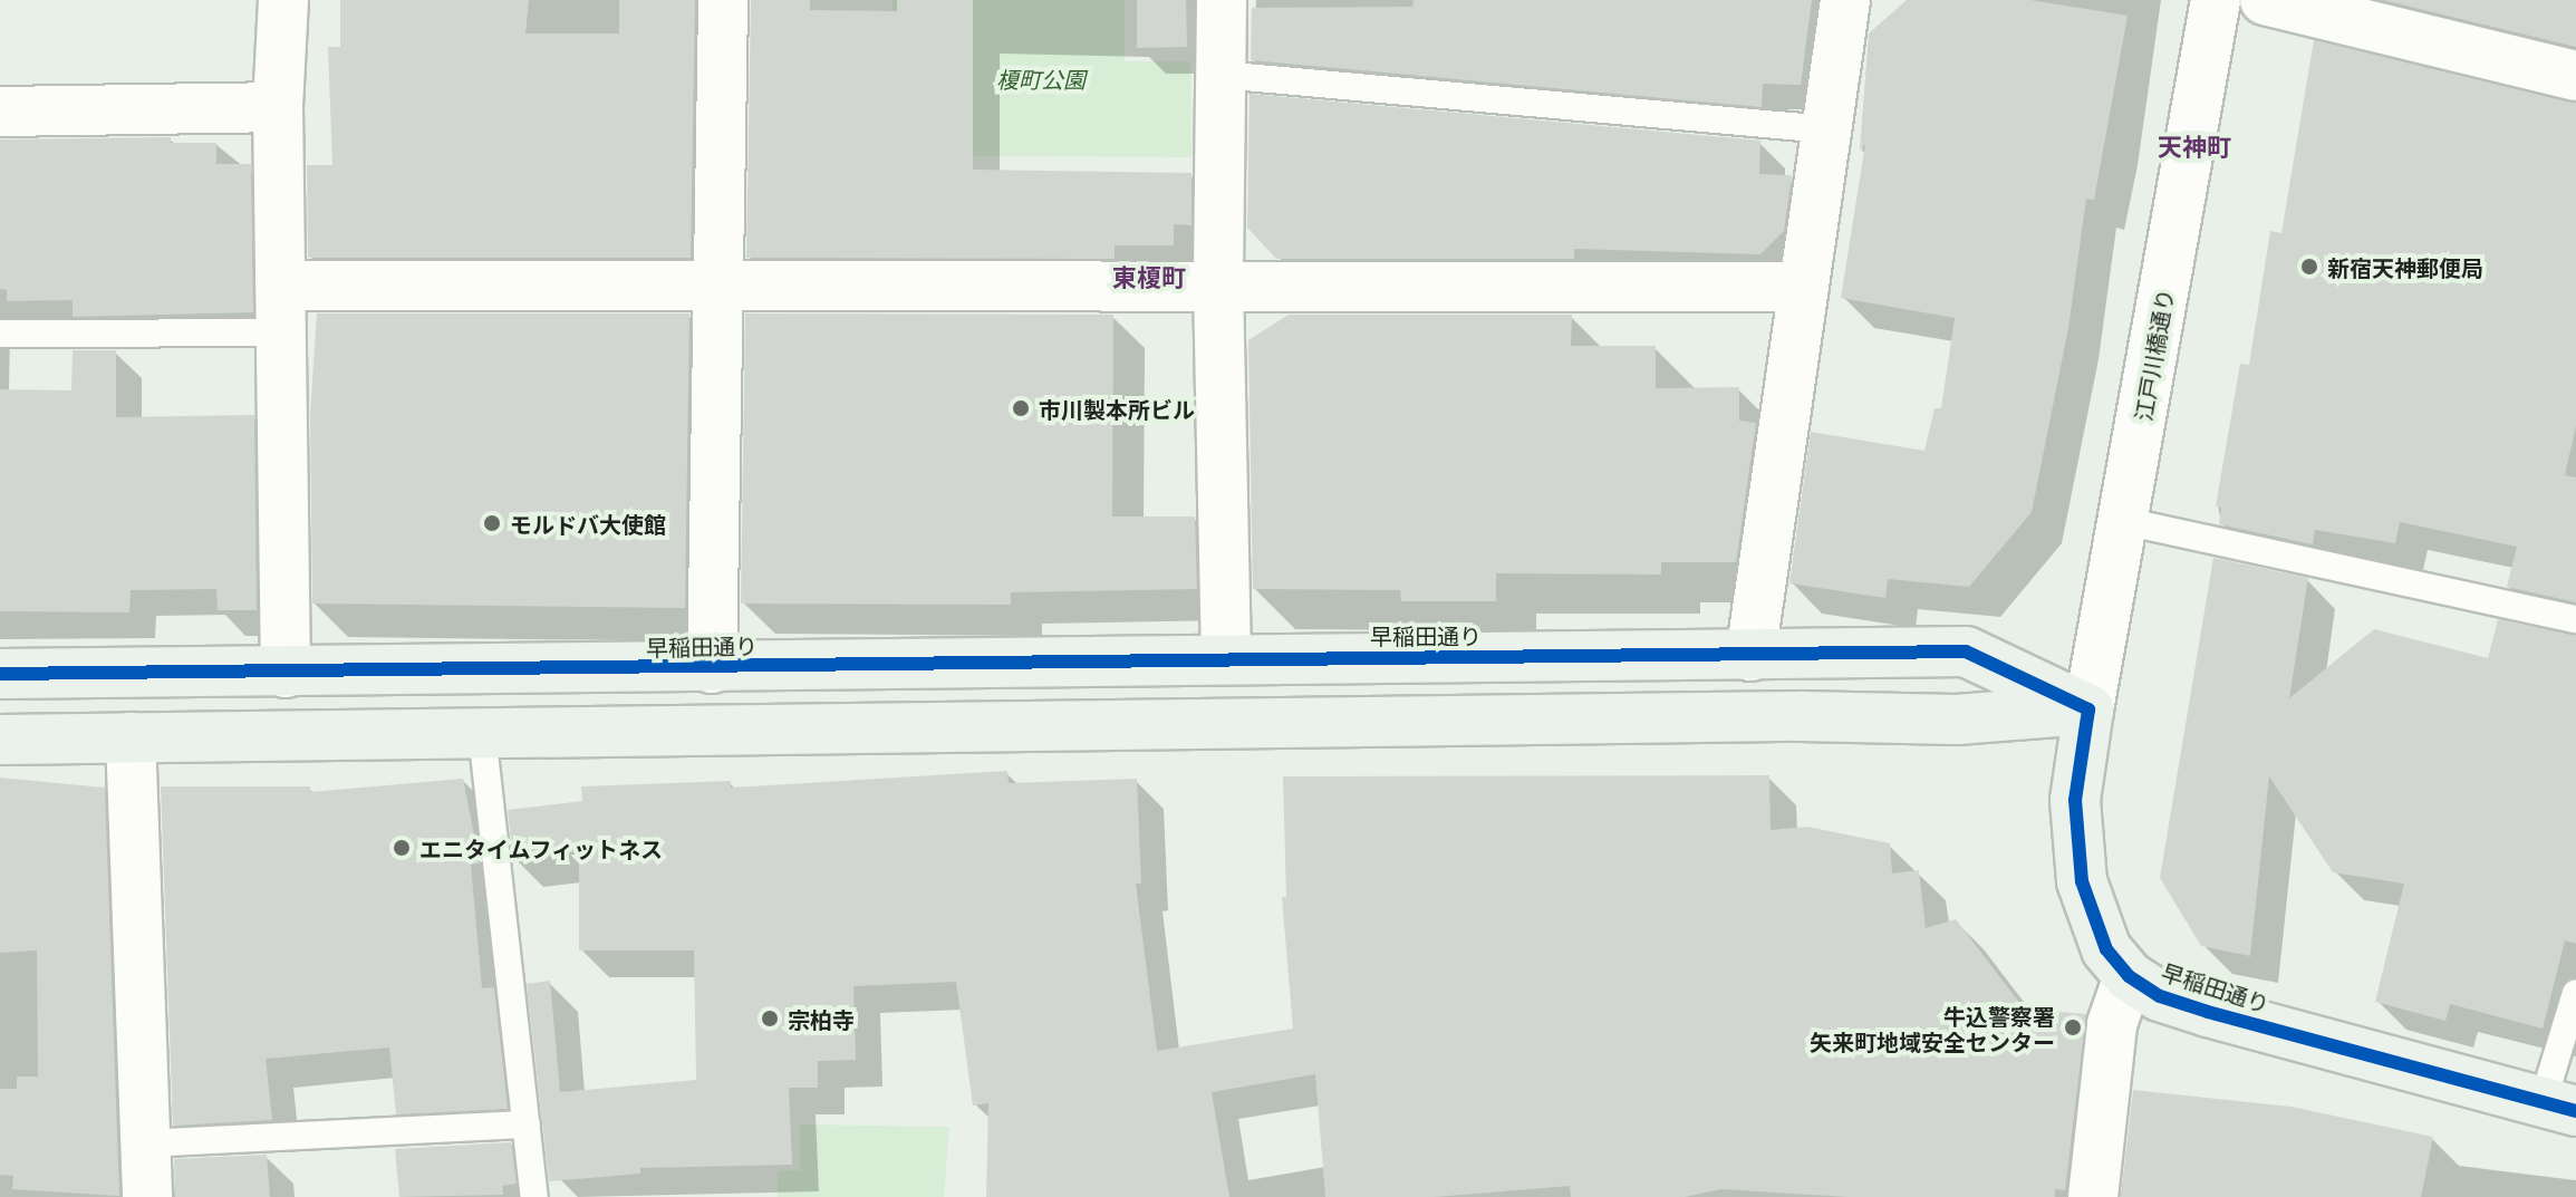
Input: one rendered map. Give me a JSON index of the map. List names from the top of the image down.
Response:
{
  "streets": {
    "main road": ["早稲田通り"],
    "street": ["江戸川橋通り"]
  },
  "crossings": [
    ["江戸川橋通り", "早稲田通り"]
  ],
  "districts": ["天神町", "東榎町"],
  "parks": ["榎町公園"],
  "places": [
    "新宿天神郵便局",
    "市川製本所ビル",
    "モルドバ大使館",
    "エニタイムフィットネス",
    "宗柏寺",
    "牛込警察署 矢来町地域安全センター"
  ]
}
